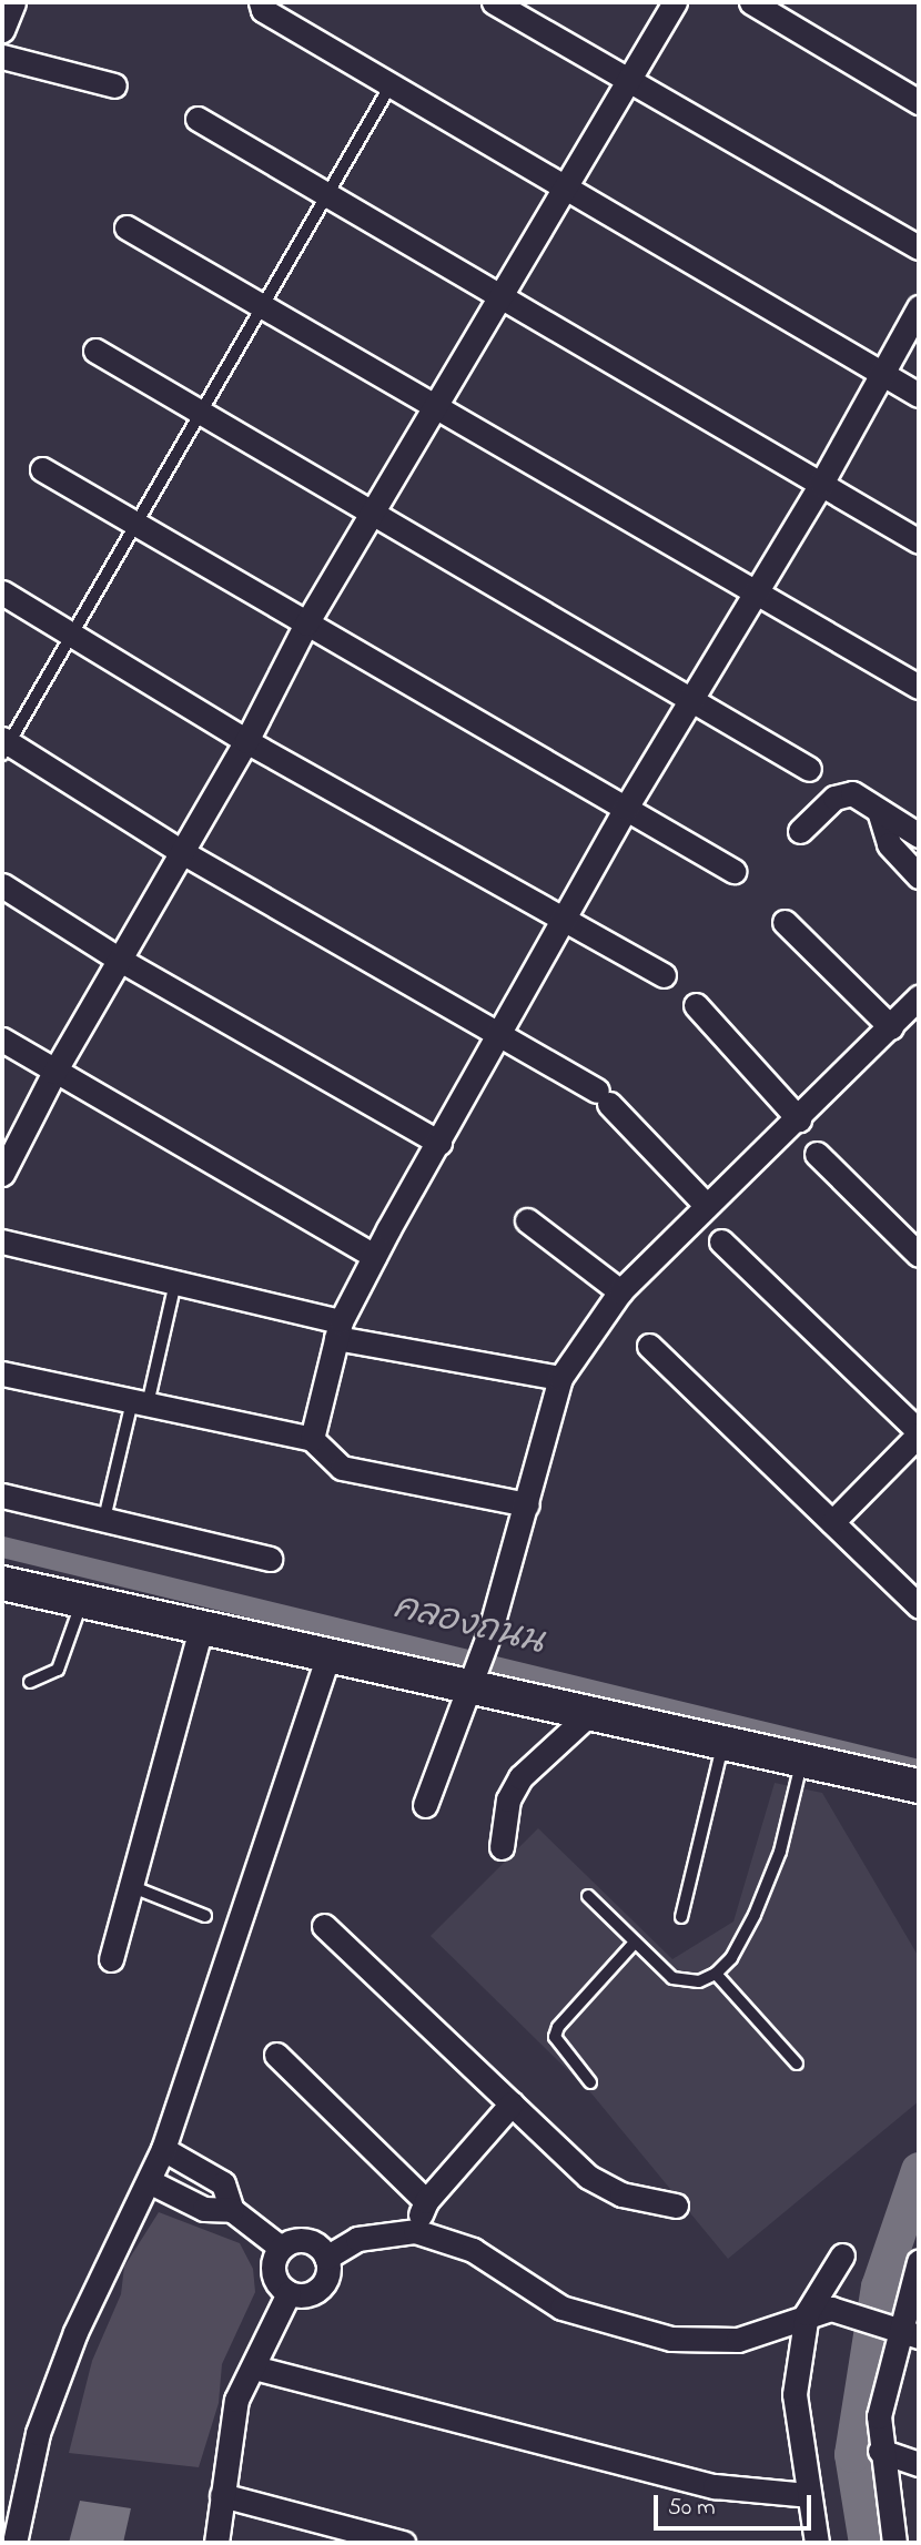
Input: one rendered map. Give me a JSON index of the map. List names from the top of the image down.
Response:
{
  "water": ["คลองถนน"],
  "scale_bar": "50 m"
}
